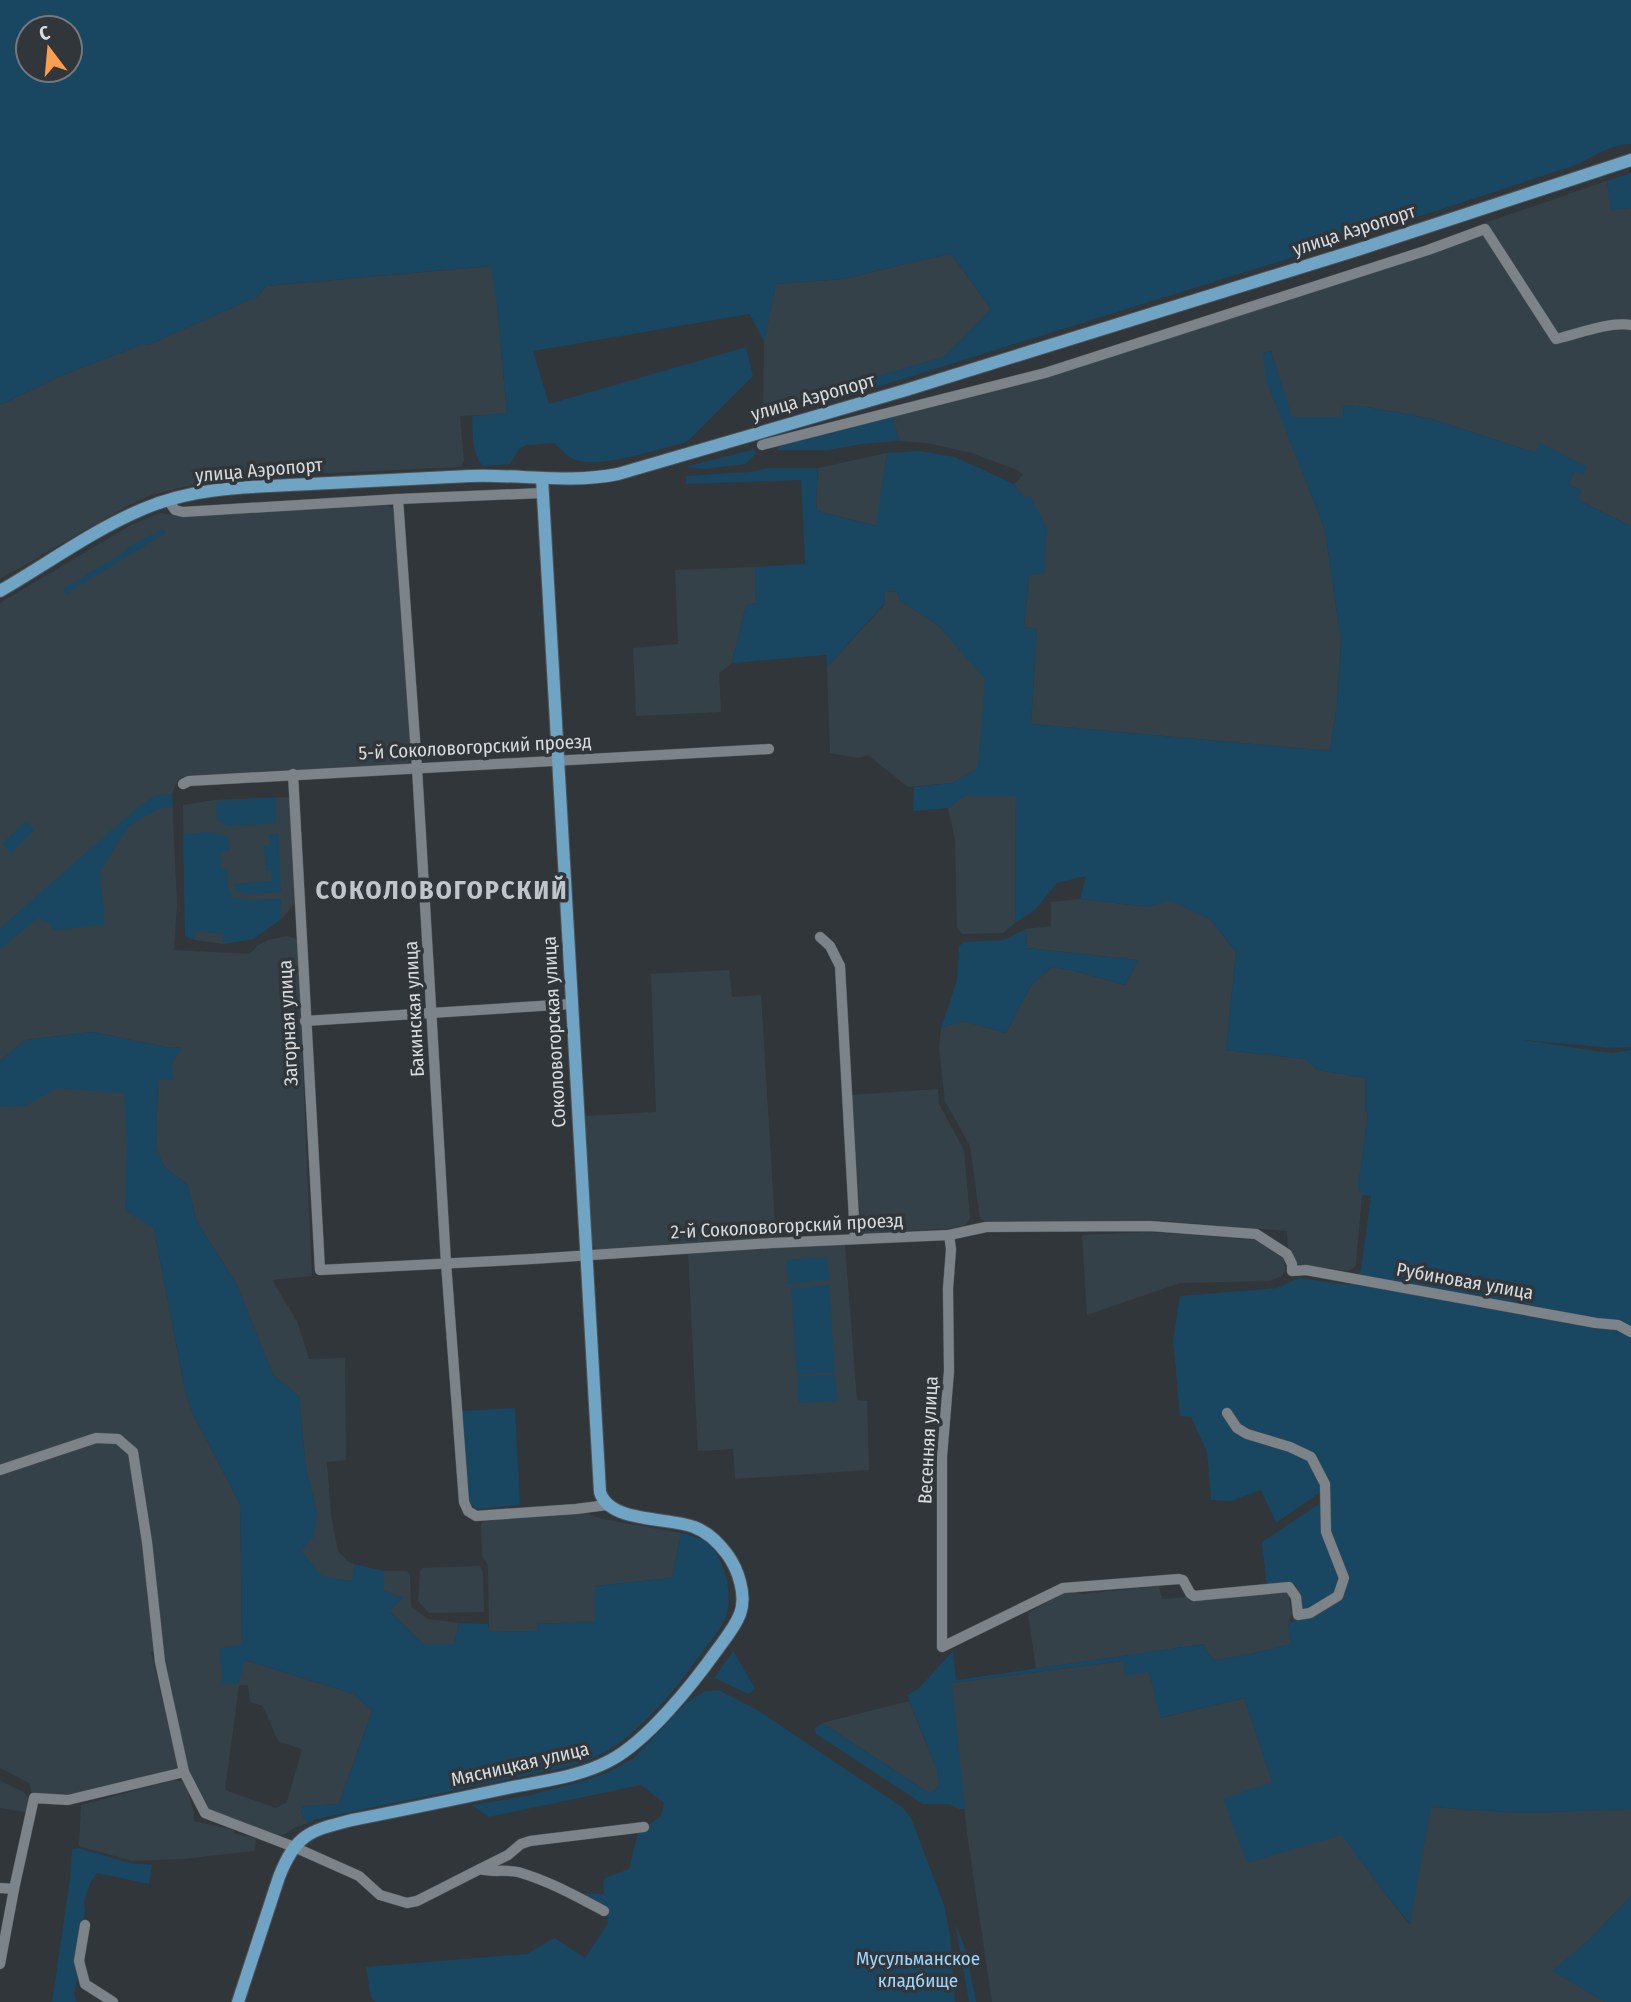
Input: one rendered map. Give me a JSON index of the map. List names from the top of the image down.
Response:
{
  "streets": {
    "main road": ["улица Аэропорт", "Соколовогорская улица", "Мясницкая улица"],
    "street": [
      "5-й Соколовогорский проезд",
      "Бакинская улица",
      "Загорная улица",
      "2-й Соколовогорский проезд",
      "Рубиновая улица",
      "Весенняя улица"
    ]
  },
  "crossings": [
    ["улица Аэропорт", "Соколовогорская улица"],
    ["5-й Соколовогорский проезд", "Бакинская улица"],
    ["5-й Соколовогорский проезд", "Загорная улица"],
    ["5-й Соколовогорский проезд", "Соколовогорская улица"],
    ["Бакинская улица", "Соколовогорская улица"],
    ["Бакинская улица", "2-й Соколовогорский проезд"],
    ["Бакинская улица", "Мясницкая улица"],
    ["Загорная улица", "2-й Соколовогорский проезд"],
    ["Соколовогорская улица", "2-й Соколовогорский проезд"],
    ["Соколовогорская улица", "Мясницкая улица"],
    ["2-й Соколовогорский проезд", "Рубиновая улица"],
    ["2-й Соколовогорский проезд", "Весенняя улица"]
  ],
  "districts": ["СОКОЛОВОГОРСКИЙ"],
  "parks": ["Мусульманское кладбище"],
  "north": "top"
}
